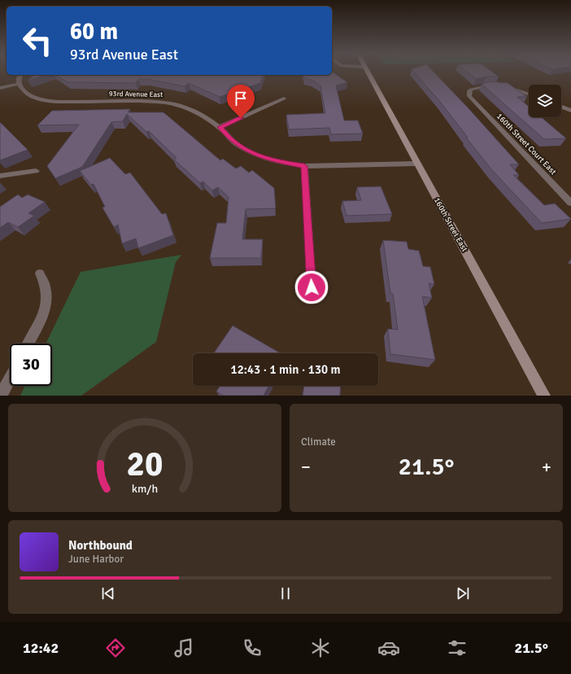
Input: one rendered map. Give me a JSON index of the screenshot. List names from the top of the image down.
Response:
{
  "streets": {
    "main road": ["160th Street East"],
    "street": ["93rd Avenue East", "160th Street Court East"]
  },
  "crossings": [
    ["93rd Avenue East", "160th Street East"]
  ],
  "page": {
    "turn": ["60 m", "93rd Avenue East"],
    "limit": "30",
    "trip": "12:43 · 1 min · 130 m",
    "tile": "Climate",
    "heat": ["−", "21.5°", "+"],
    "song": ["Northbound", "June Harbor"],
    "tabs": ["12:42", "21.5°"],
    "gauge": ["20", "km/h"]
  }
}
